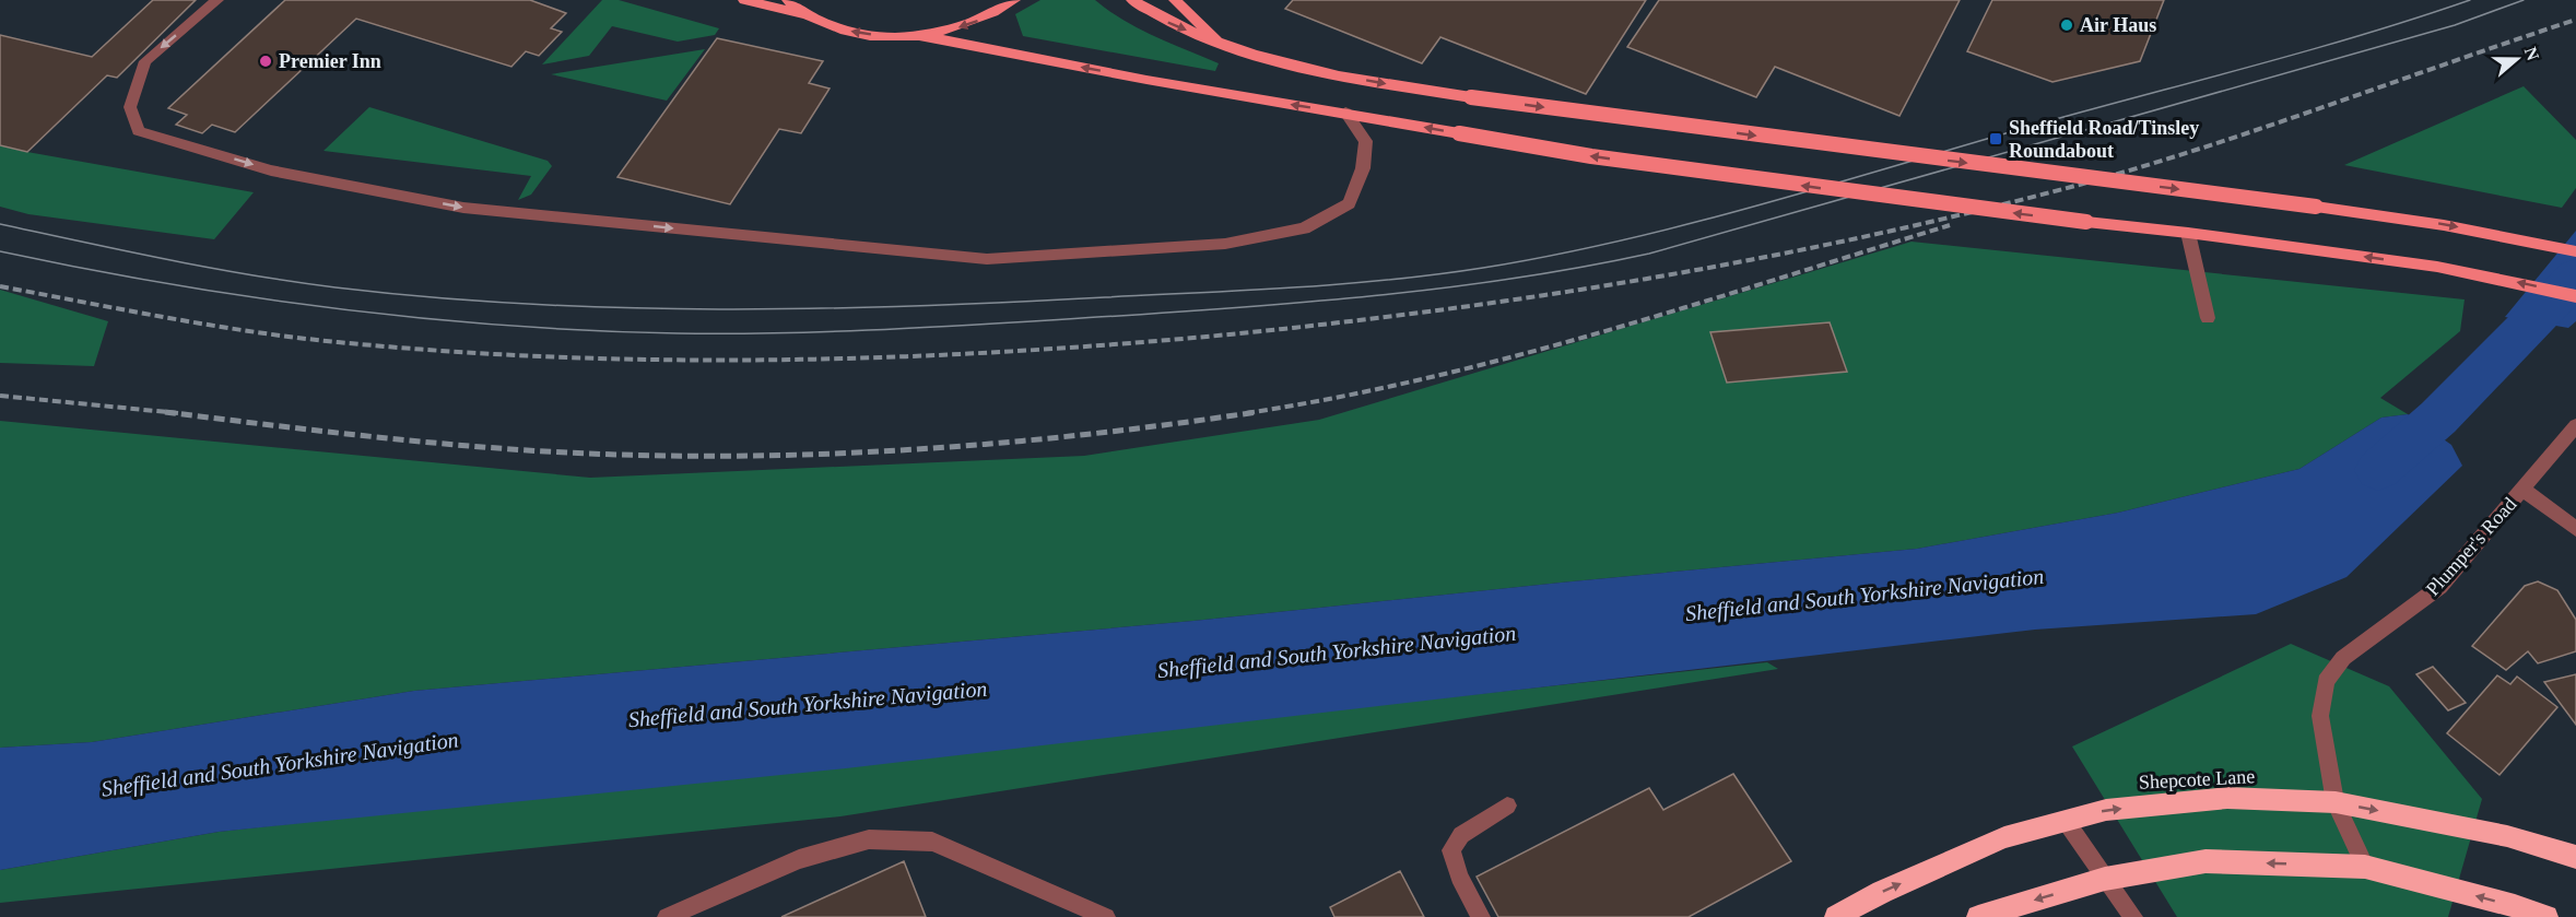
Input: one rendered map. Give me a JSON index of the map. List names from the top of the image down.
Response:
{
  "streets": {
    "highway": ["Shepcote Lane"],
    "street": ["Plumper's Road"]
  },
  "crossings": [
    ["Plumper's Road", "Shepcote Lane"]
  ],
  "water": ["Sheffield and South Yorkshire Navigation"],
  "places": {
    "other": ["Air Haus", "Premier Inn"],
    "transit": ["Sheffield Road/Tinsley Roundabout"]
  },
  "north": "right"
}
